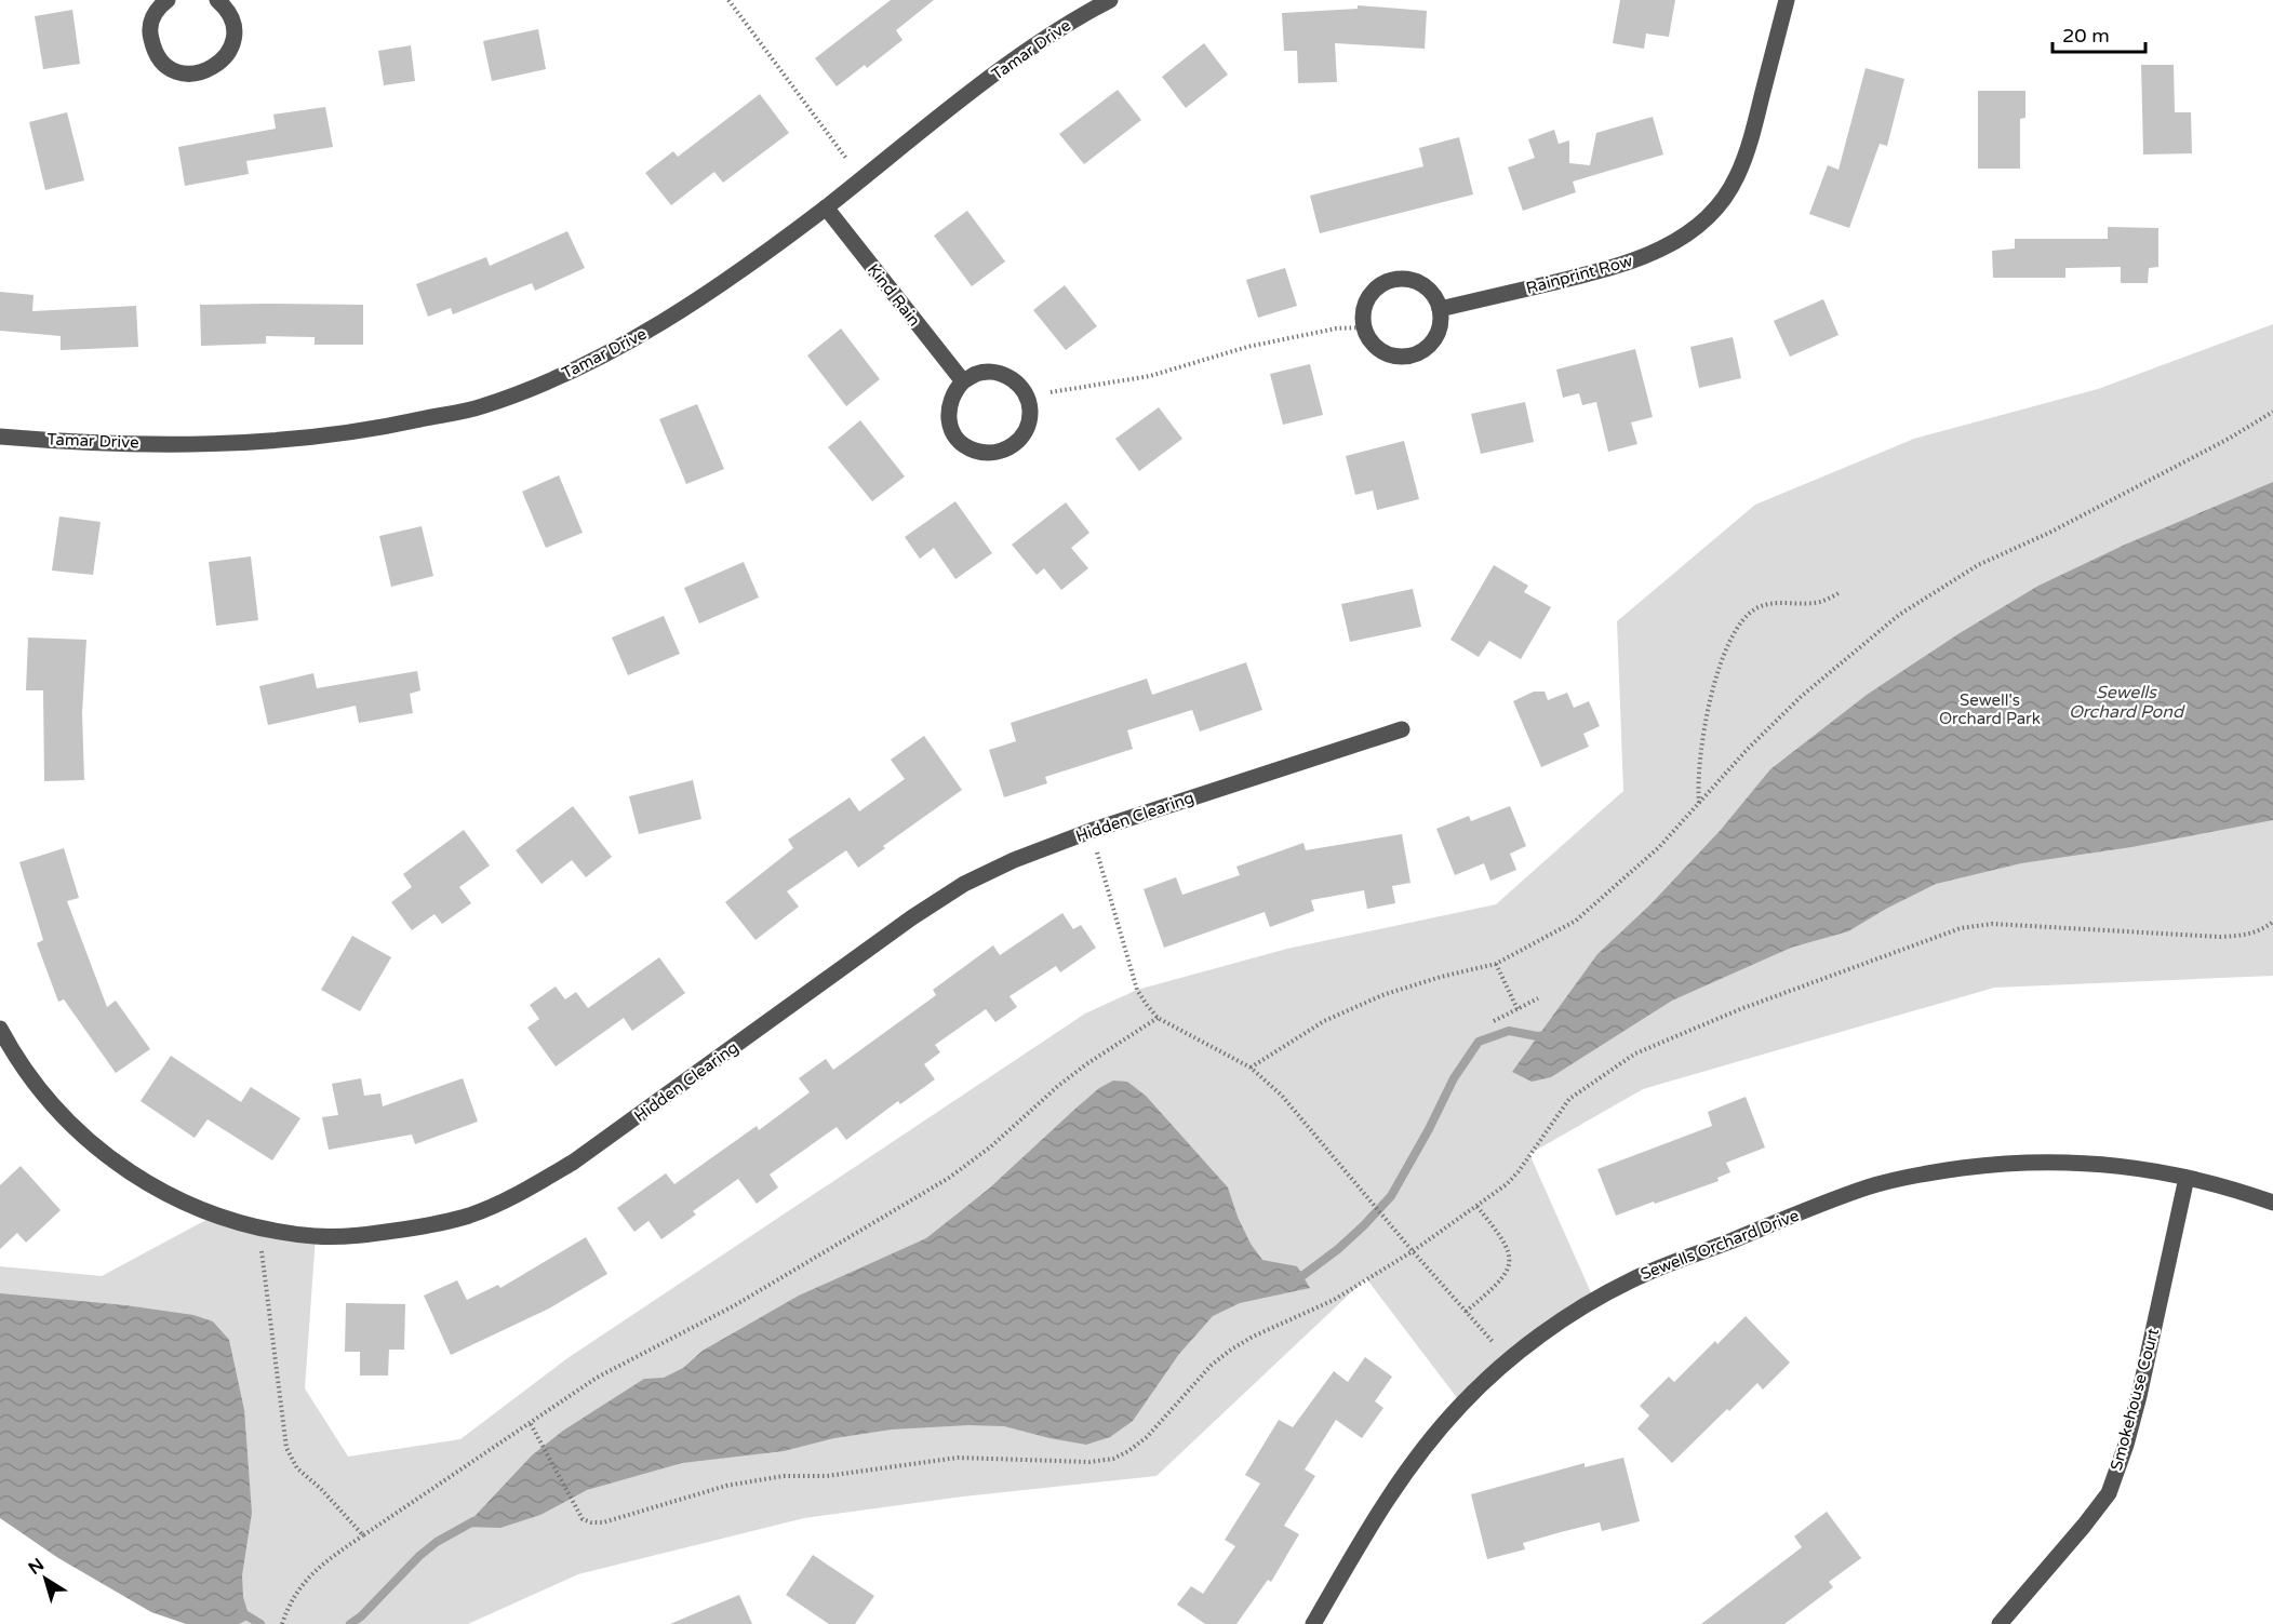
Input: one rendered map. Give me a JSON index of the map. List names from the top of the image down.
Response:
{
  "streets": {
    "street": [
      "Tamar Drive",
      "Rainprint Row",
      "Kind Rain",
      "Hidden Clearing",
      "Sewells Orchard Drive",
      "Smokehouse Court"
    ]
  },
  "crossings": [
    ["Tamar Drive", "Kind Rain"],
    ["Sewells Orchard Drive", "Smokehouse Court"]
  ],
  "water": ["Sewells Orchard Pond"],
  "parks": ["Sewell's Orchard Park"],
  "scale_bar": "20 m",
  "north": "top left"
}
